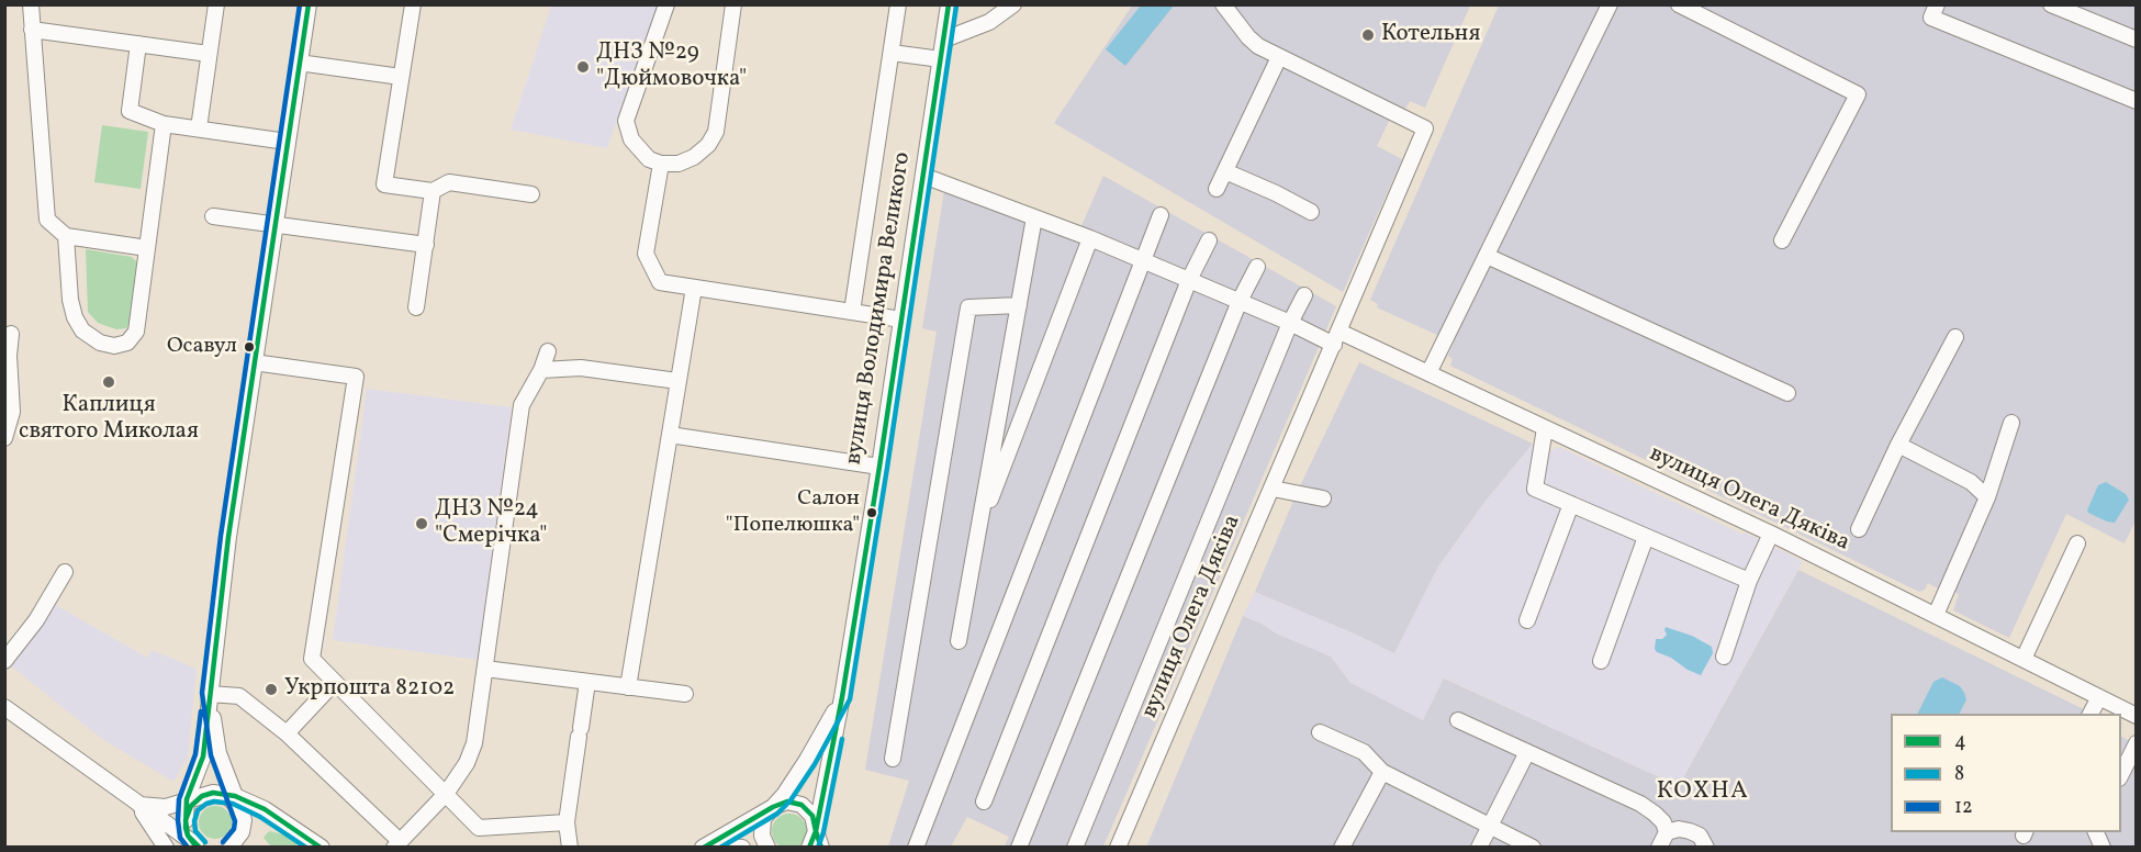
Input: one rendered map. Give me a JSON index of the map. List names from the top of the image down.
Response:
{
  "streets": {
    "street": ["вулиця Володимира Великого", "вулиця Олега Дяківа"]
  },
  "districts": ["КОХНА"],
  "places": [
    "Котельня",
    "ДНЗ №29 \"Дюймовочка\"",
    "Осавул",
    "Каплиця святого Миколая",
    "Салон \"Попелюшка\"",
    "ДНЗ №24 \"Смерічка\"",
    "Укрпошта 82102"
  ],
  "lines": ["transit line 4", "transit line 12", "transit line 8"],
  "legend": ["4", "8", "12"]
}
